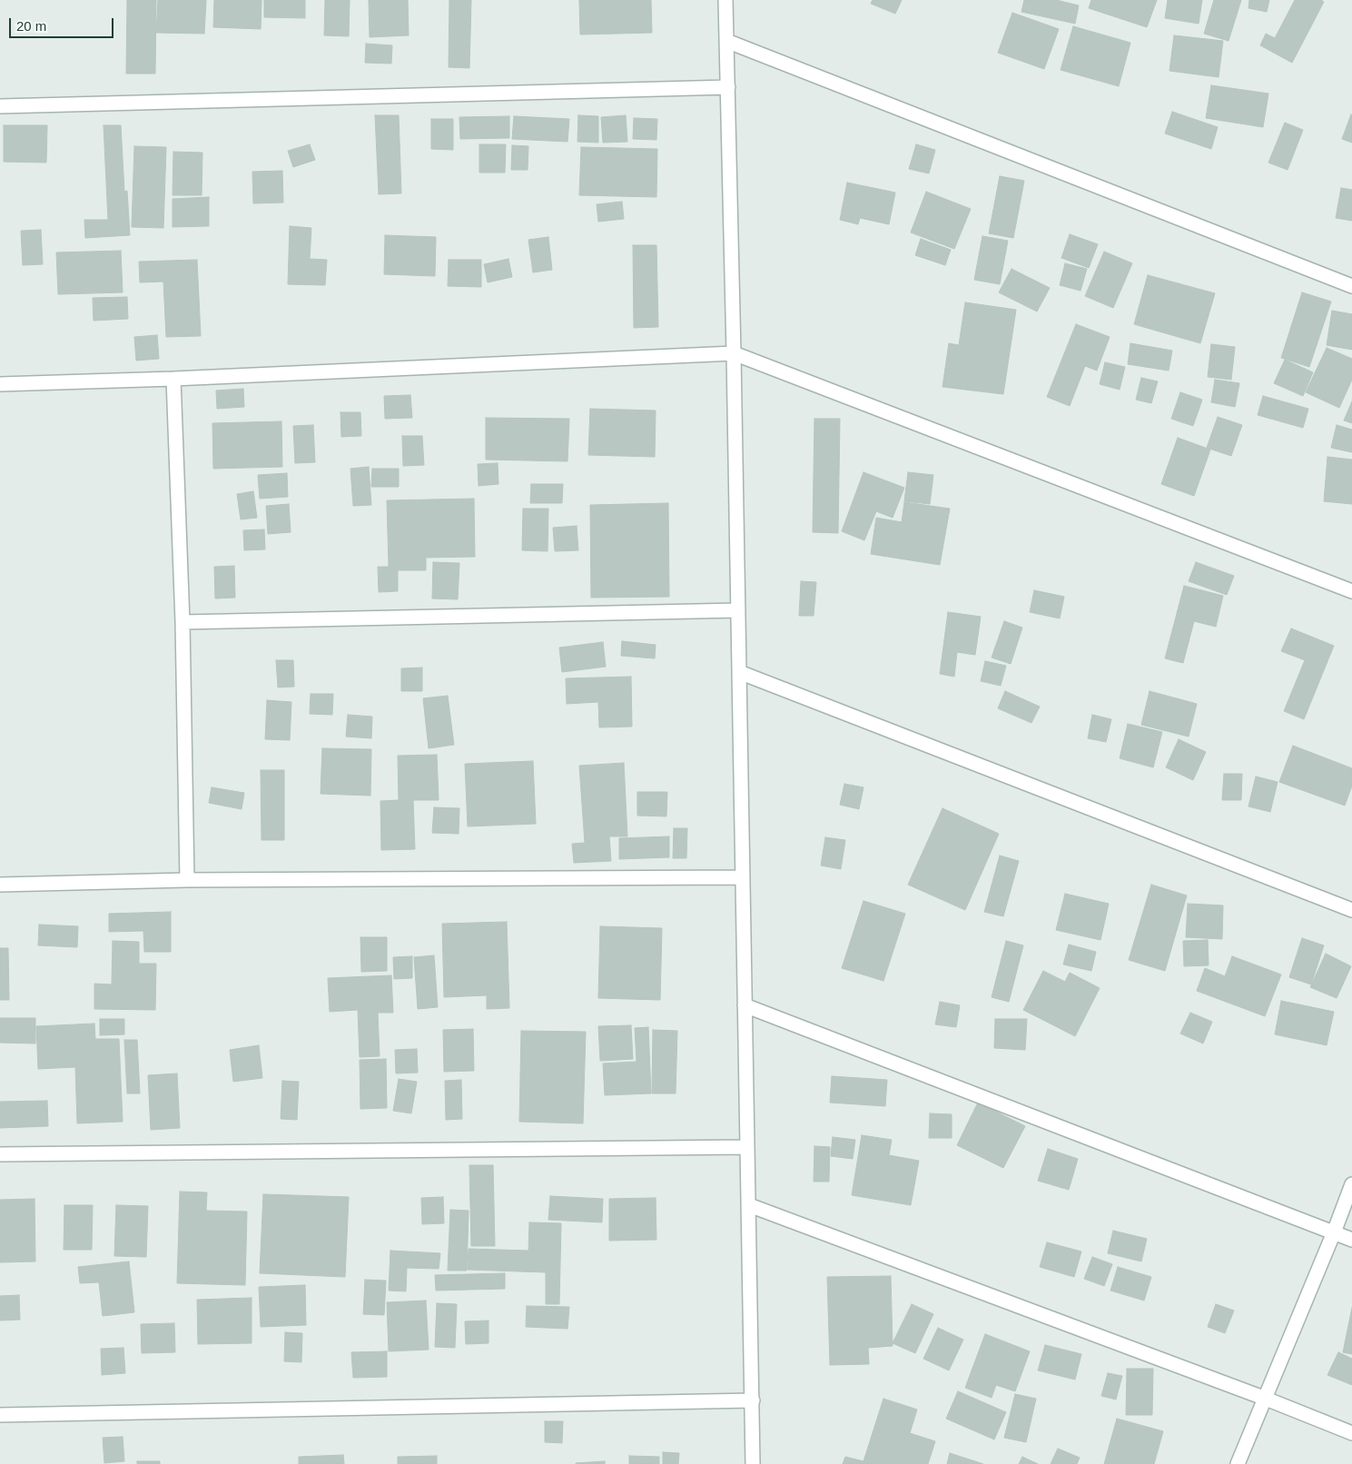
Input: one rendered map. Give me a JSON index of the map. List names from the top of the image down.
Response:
{
  "scale_bar": "20 m"
}
